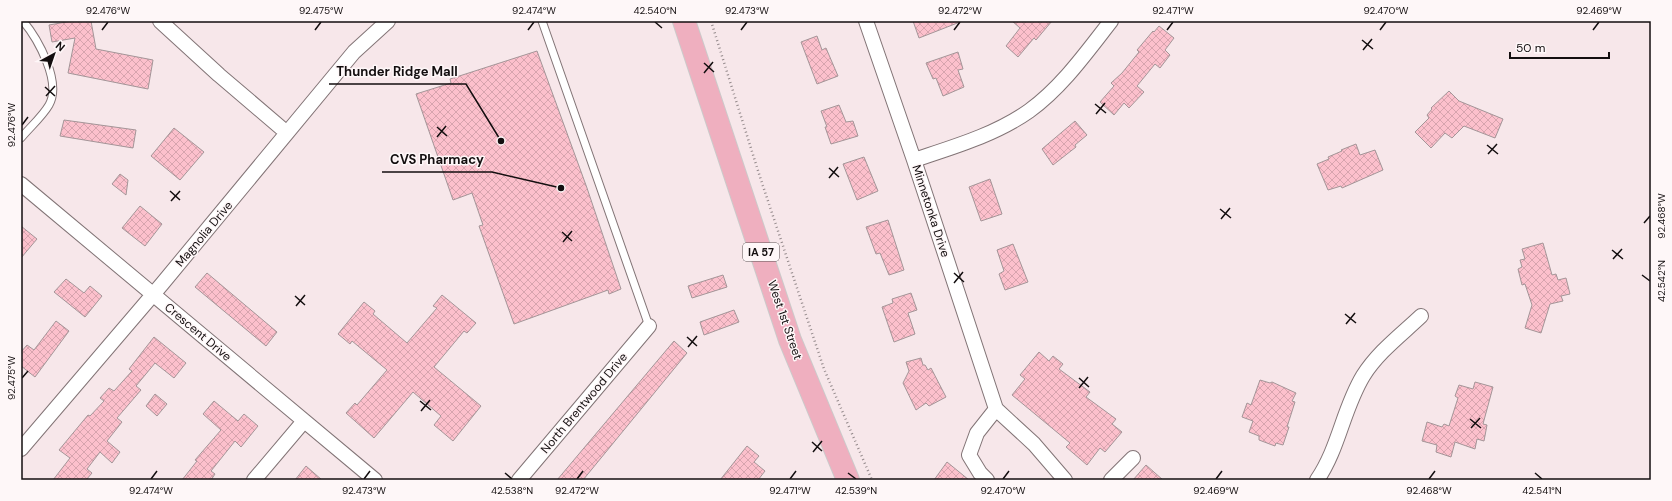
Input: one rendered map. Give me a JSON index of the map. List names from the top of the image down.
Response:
{
  "streets": {
    "main road": ["IA 57", "West 1st Street"],
    "street": [
      "Minnetonka Drive",
      "Magnolia Drive",
      "Crescent Drive",
      "North Brentwood Drive"
    ]
  },
  "crossings": [
    ["Magnolia Drive", "Crescent Drive"]
  ],
  "places": ["Thunder Ridge Mall", "CVS Pharmacy"],
  "scale_bar": "50 m",
  "north": "top right",
  "coordinates": [
    "92.476°W",
    "92.475°W",
    "92.474°W",
    "42.540°N",
    "92.473°W",
    "92.472°W",
    "92.471°W",
    "92.470°W",
    "92.469°W",
    "92.468°W",
    "42.542°N",
    "42.538°N",
    "42.539°N",
    "42.541°N"
  ]
}
